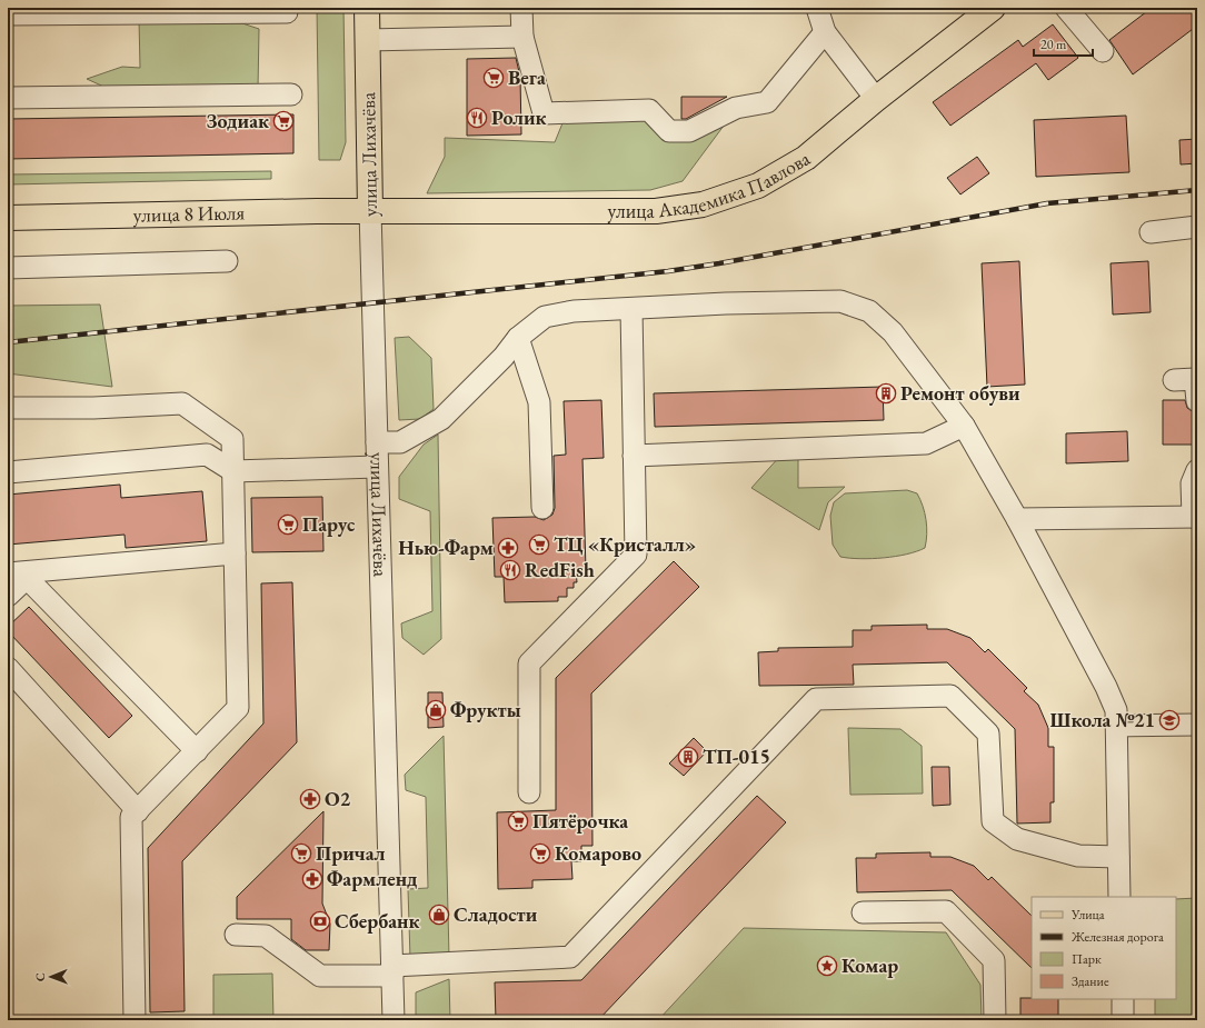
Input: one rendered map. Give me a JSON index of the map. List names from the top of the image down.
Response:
{
  "streets": {
    "main road": ["улица Лихачёва", "улица Академика Павлова", "улица 8 Июля"]
  },
  "crossings": [
    ["улица Лихачёва", "улица Академика Павлова"],
    ["улица Лихачёва", "улица 8 Июля"],
    ["улица Академика Павлова", "улица 8 Июля"]
  ],
  "places": {
    "supermarket": [
      "Вега",
      "Зодиак",
      "Парус",
      "ТЦ «Кристалл»",
      "Пятёрочка",
      "Причал",
      "Комарово"
    ],
    "restaurant": ["Ролик", "RedFish"],
    "building": ["Ремонт обуви", "ТП-015"],
    "pharmacy": ["Нью-Фарм", "O2", "Фармленд"],
    "shop": ["Фрукты", "Сладости"],
    "school or university": ["Школа №21"],
    "bank": ["Сбербанк"],
    "place": ["Комар"]
  },
  "legend": [
    "Улица",
    "Железная дорога",
    "Парк",
    "Здание"
  ],
  "scale_bar": "20 m",
  "north": "left"
}
